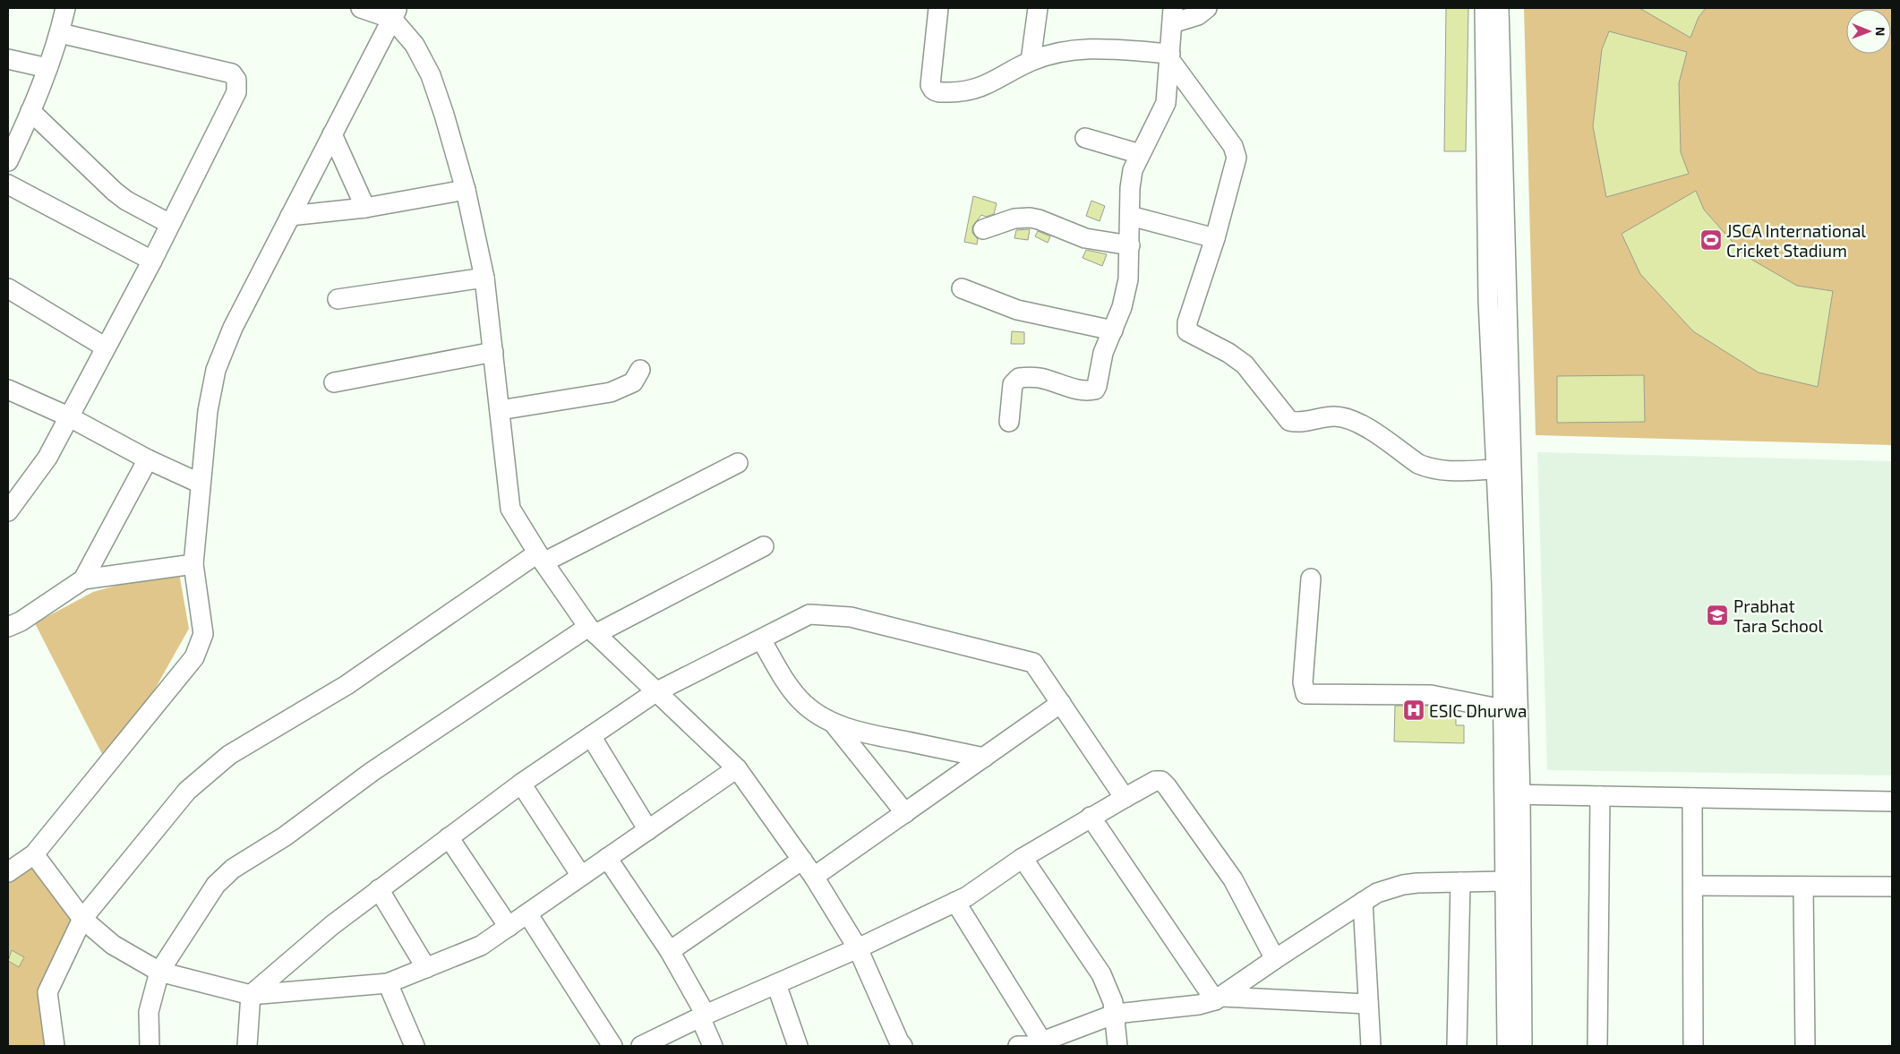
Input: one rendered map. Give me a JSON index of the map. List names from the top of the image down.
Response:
{
  "places": {
    "sports": ["JSCA International Cricket Stadium"],
    "school or university": ["Prabhat Tara School"],
    "hospital": ["ESIC Dhurwa"]
  },
  "north": "right"
}
